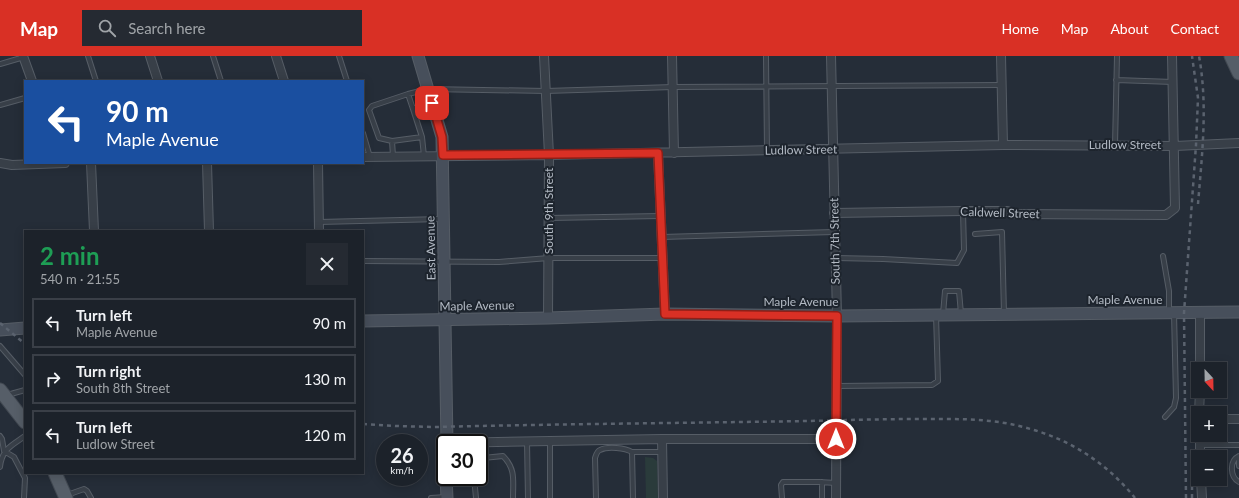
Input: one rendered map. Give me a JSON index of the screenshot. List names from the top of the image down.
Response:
{
  "streets": {
    "street": [
      "Ludlow Street",
      "South 9th Street",
      "Caldwell Street",
      "South 7th Street",
      "East Avenue",
      "Maple Avenue"
    ]
  },
  "crossings": [
    ["Ludlow Street", "South 9th Street"],
    ["Ludlow Street", "Caldwell Street"],
    ["Ludlow Street", "South 7th Street"],
    ["Ludlow Street", "East Avenue"],
    ["South 9th Street", "Maple Avenue"],
    ["Caldwell Street", "South 7th Street"],
    ["South 7th Street", "Maple Avenue"],
    ["East Avenue", "Maple Avenue"]
  ],
  "north": "bottom",
  "page": {
    "header": "Map",
    "search": "Search here",
    "nav": [
      "Home",
      "Map",
      "About",
      "Contact"
    ],
    "turn": ["90 m", "Maple Avenue"],
    "heading": ["2 min", "540 m · 21:55"],
    "list": [
      {
        "name": "Turn left",
        "note": "Maple Avenue",
        "value": "90 m"
      },
      {
        "name": "Turn right",
        "note": "South 8th Street",
        "value": "130 m"
      },
      {
        "name": "Turn left",
        "note": "Ludlow Street",
        "value": "120 m"
      }
    ],
    "map_buttons": ["+", "−"],
    "speed": "26 km/h",
    "limit": "30"
  }
}
